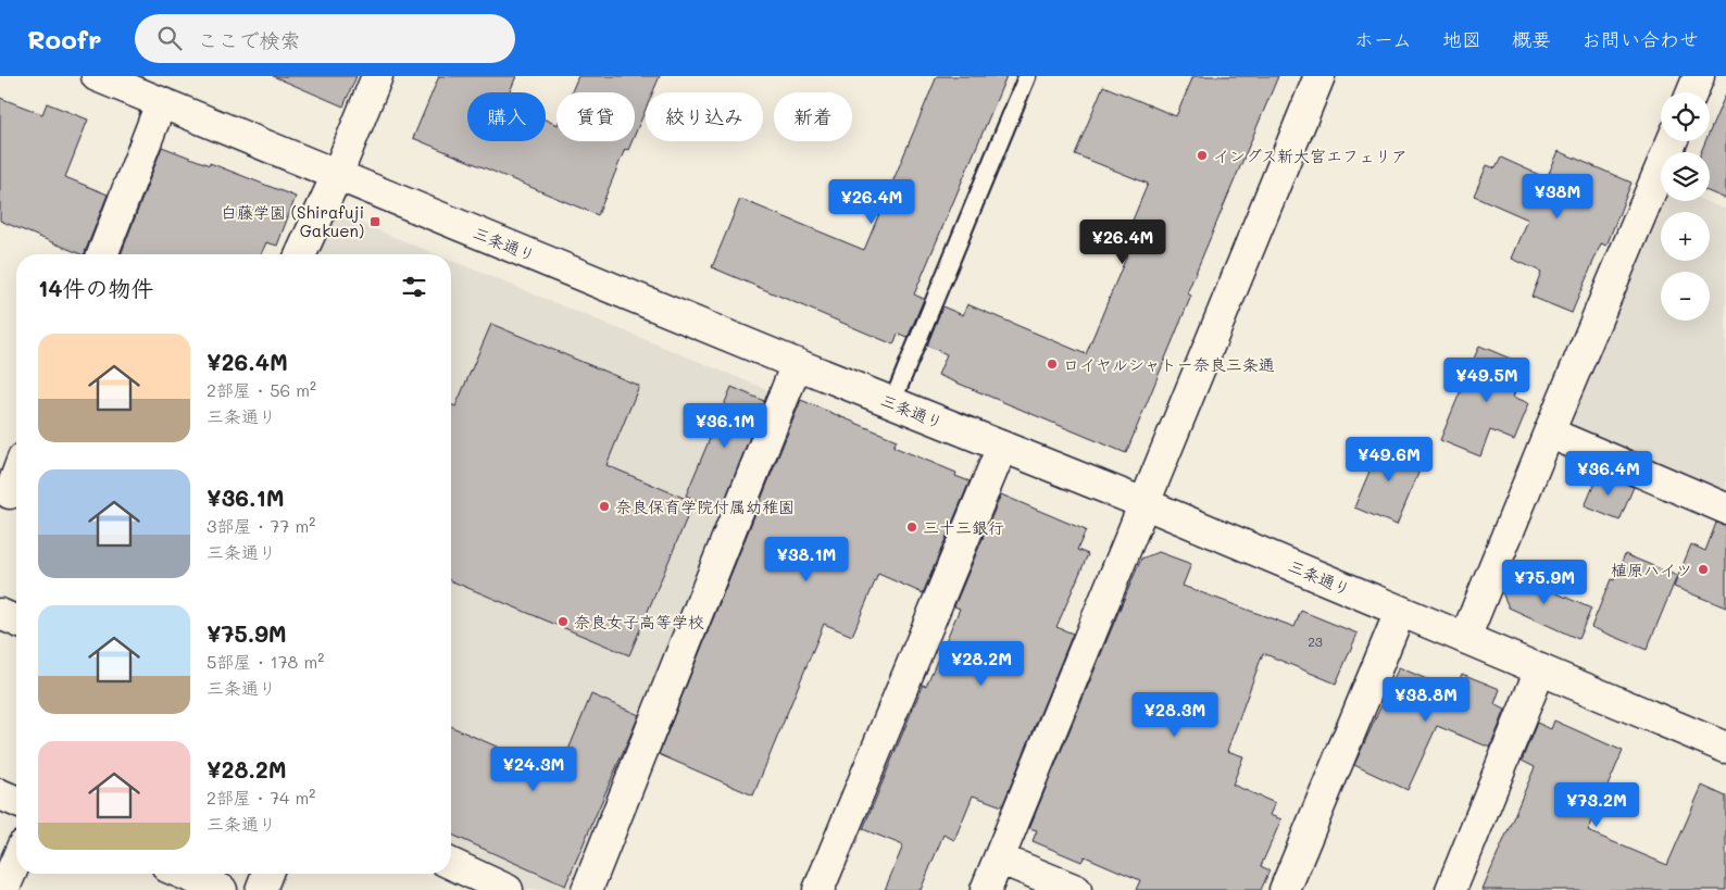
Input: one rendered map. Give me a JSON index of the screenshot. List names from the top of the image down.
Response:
{
  "streets": {
    "street": ["三条通り"]
  },
  "places": {
    "other": [
      "イングス新大宮エフェリア",
      "ロイヤルシャトー奈良三条通",
      "奈良保育学院付属幼稚園",
      "三十三銀行",
      "植原ハイツ",
      "奈良女子高等学校"
    ],
    "transit": ["白藤学園 (Shirafuji Gakuen)"]
  },
  "house_numbers": ["23"],
  "page": {
    "header": "Roofr",
    "search": "ここで検索",
    "nav": [
      "ホーム",
      "地図",
      "概要",
      "お問い合わせ"
    ],
    "map_buttons": ["+", "−"],
    "chip": [
      "購入",
      "賃貸",
      "絞り込み",
      "新着"
    ],
    "price": [
      "¥38M",
      "¥26.4M",
      "¥26.4M",
      "¥49.5M",
      "¥36.1M",
      "¥49.6M",
      "¥36.4M",
      "¥38.1M",
      "¥75.9M",
      "¥28.2M",
      "¥38.8M",
      "¥28.3M",
      "¥24.3M",
      "¥73.2M"
    ],
    "heading": "14件の物件",
    "list": [
      {
        "name": "¥26.4M",
        "note": "2部屋 · 56 m² · 三条通り"
      },
      {
        "name": "¥36.1M",
        "note": "3部屋 · 77 m² · 三条通り"
      },
      {
        "name": "¥75.9M",
        "note": "5部屋 · 178 m² · 三条通り"
      },
      {
        "name": "¥28.2M",
        "note": "2部屋 · 74 m² · 三条通り"
      }
    ]
  }
}
